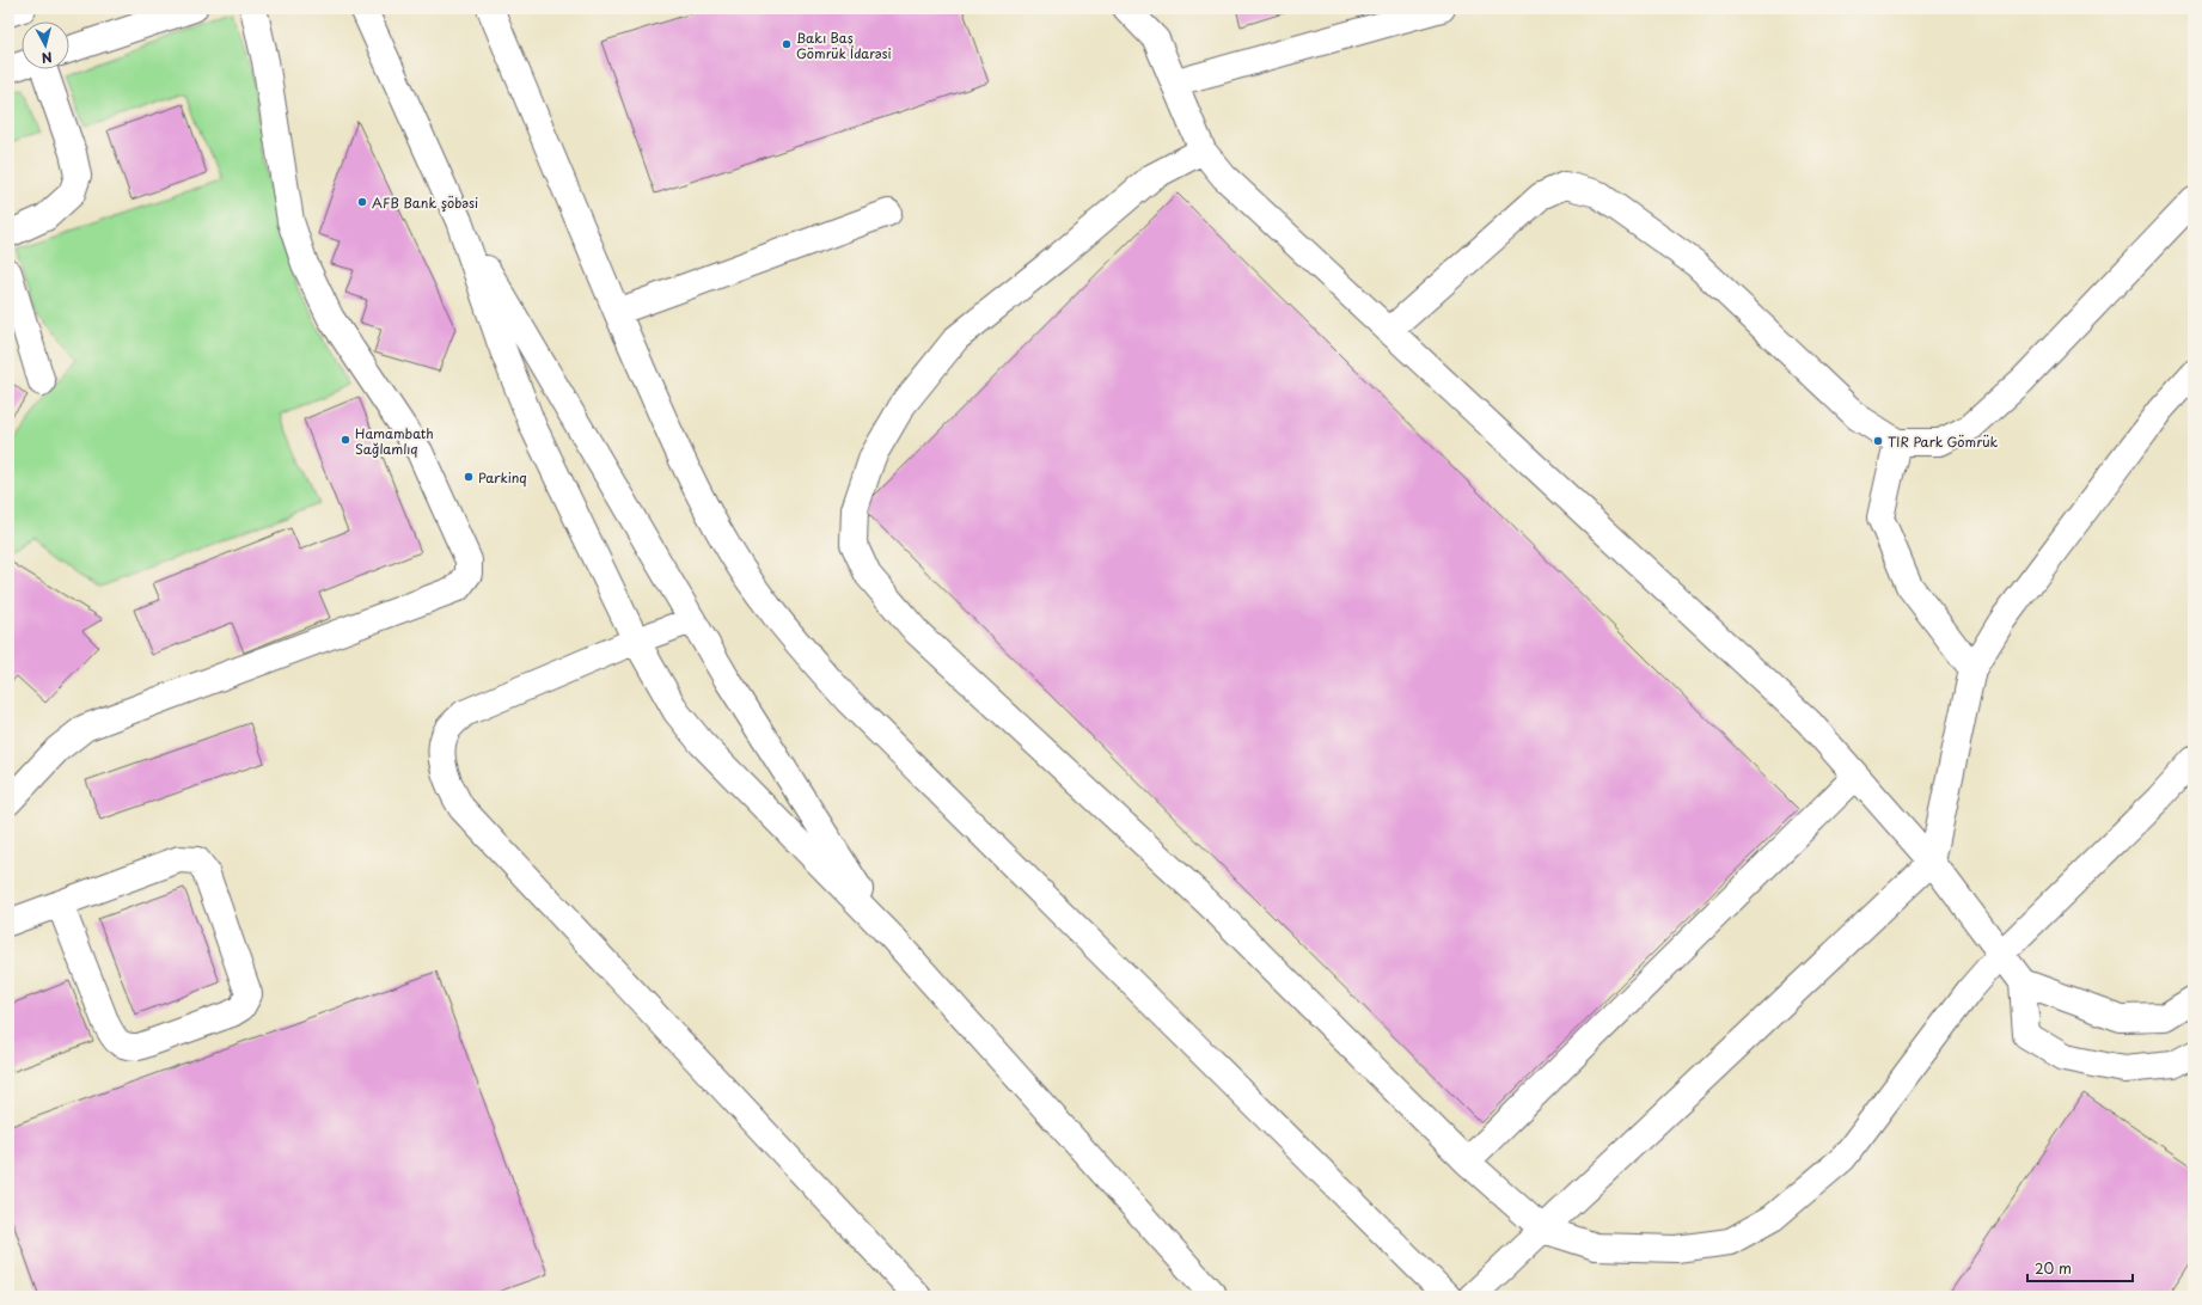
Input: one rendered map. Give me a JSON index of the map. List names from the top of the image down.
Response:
{
  "places": [
    "Bakı Baş Gömrük İdarəsi",
    "AFB Bank şöbəsi",
    "Hamambath Sağlamlıq",
    "TIR Park Gömrük",
    "Parkinq"
  ],
  "scale_bar": "20 m",
  "north": "bottom"
}
